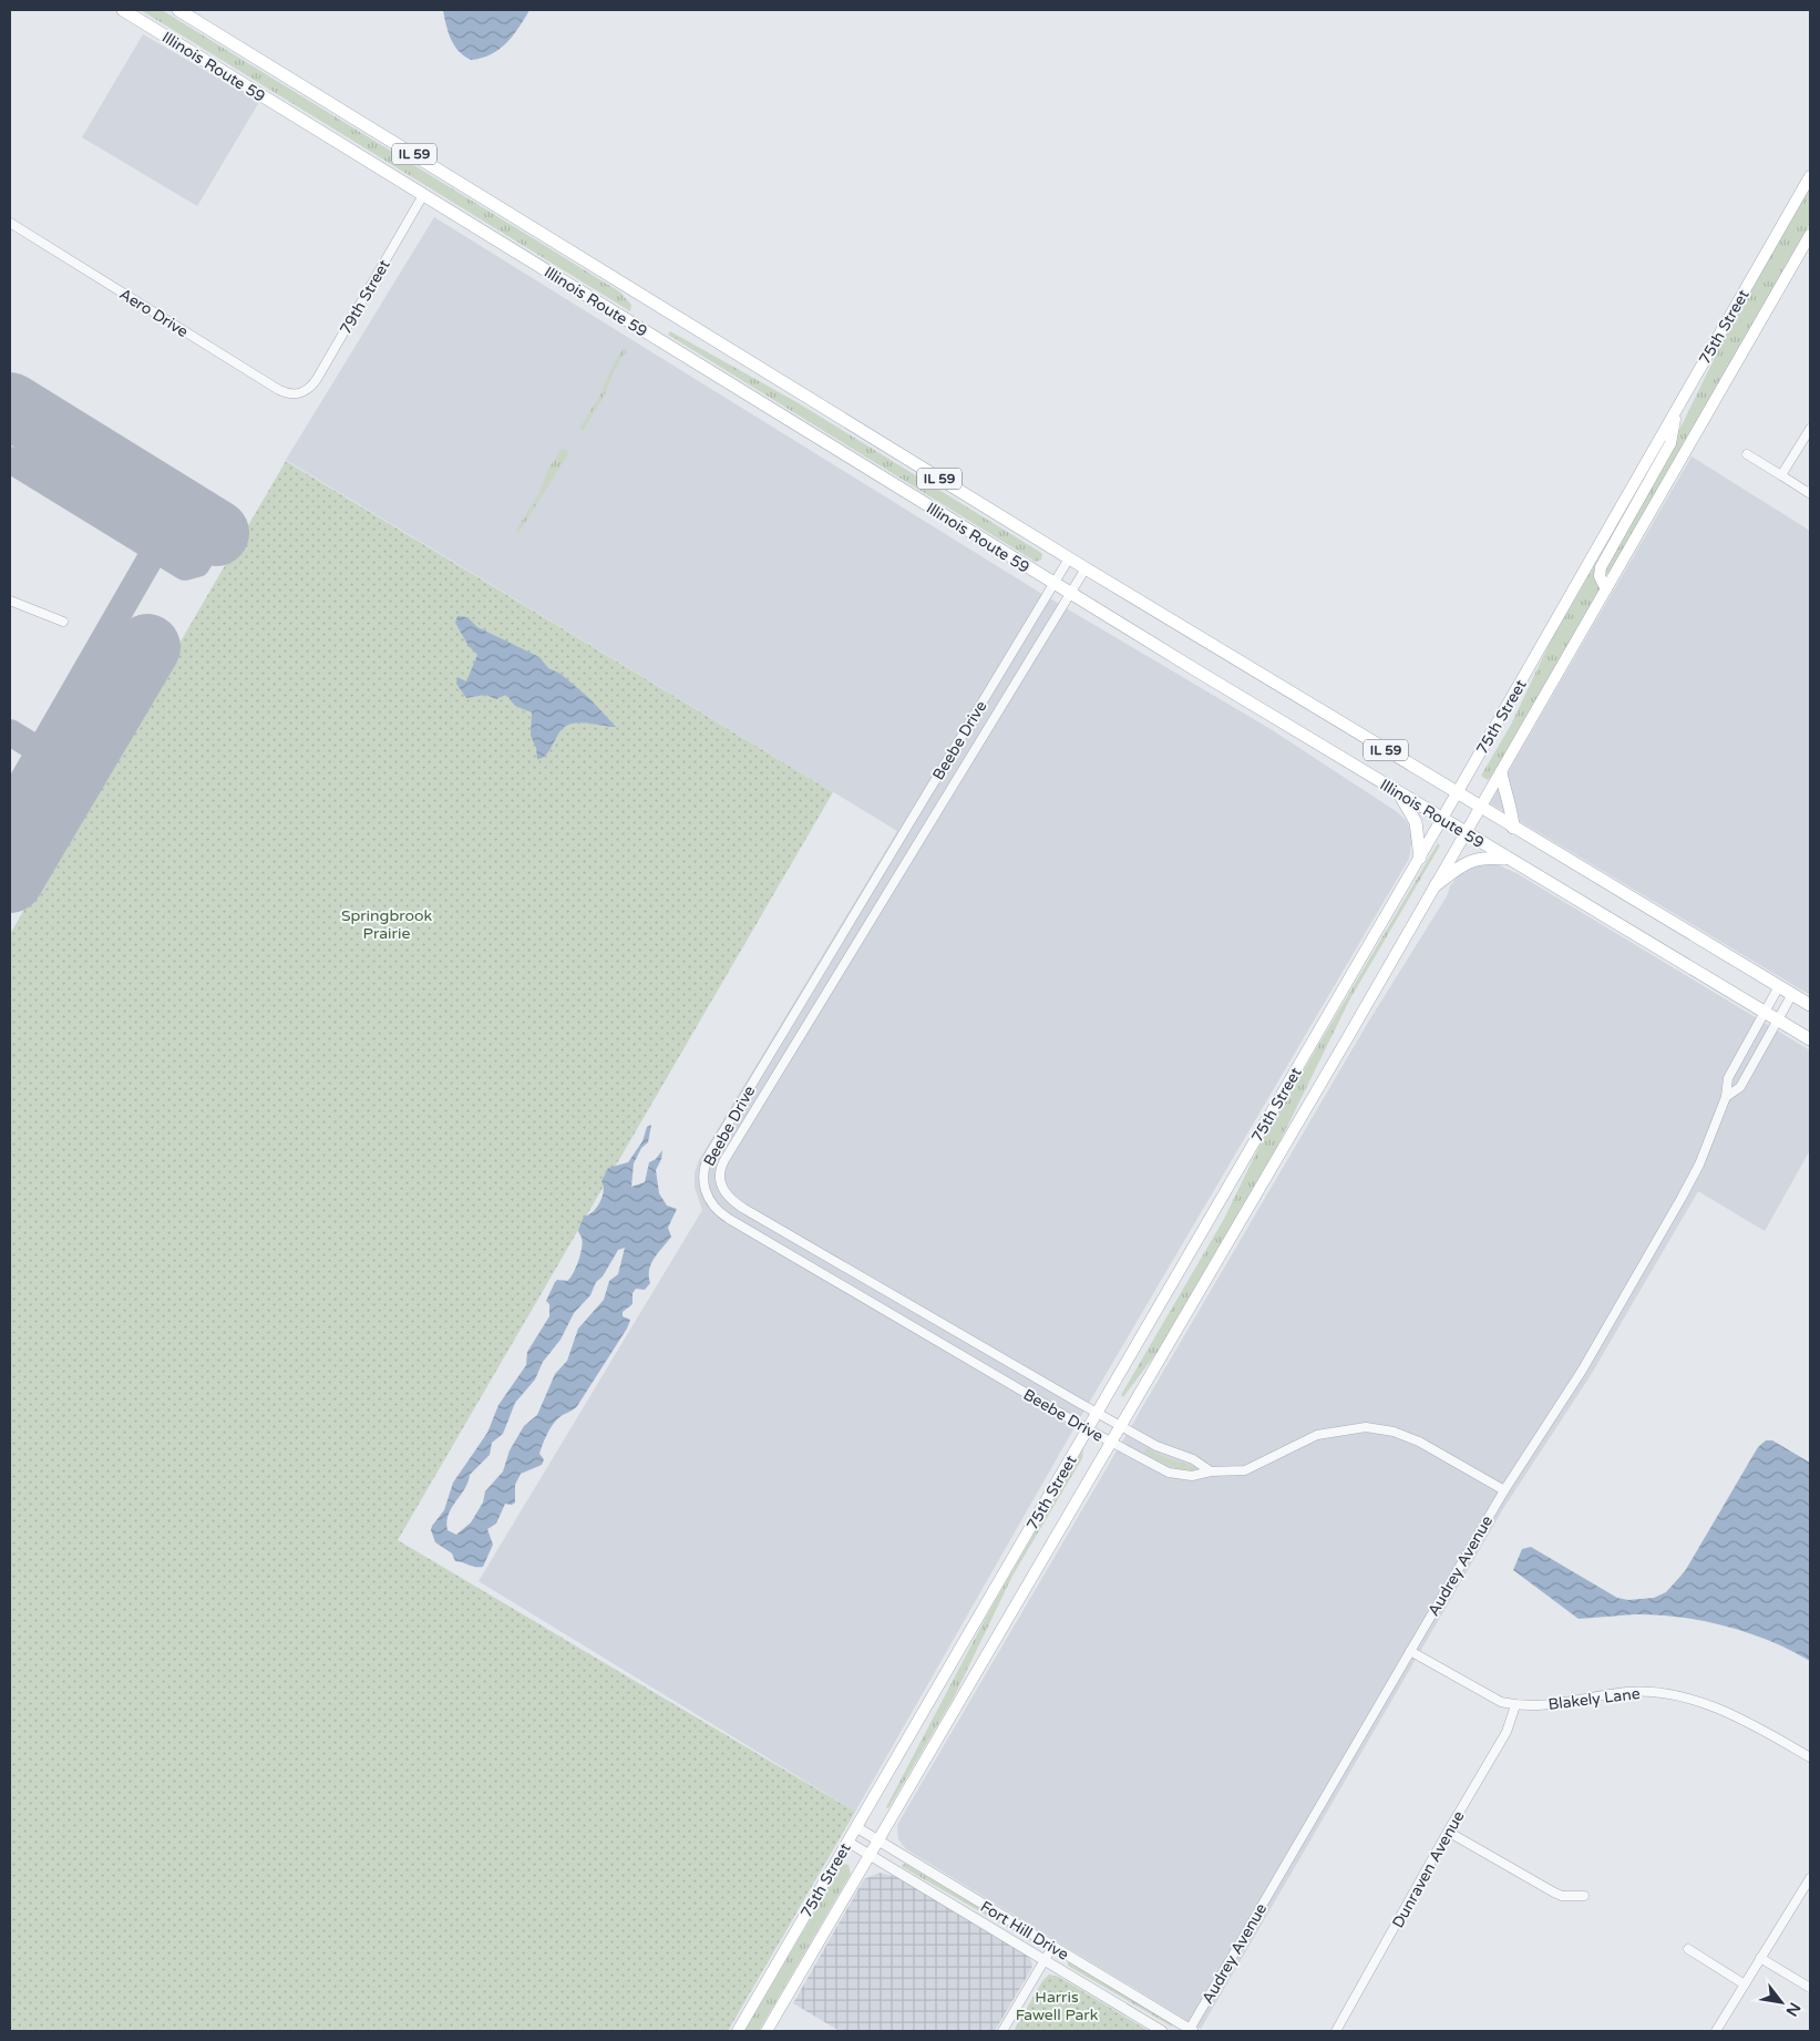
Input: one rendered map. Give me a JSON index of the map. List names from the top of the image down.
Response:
{
  "streets": {
    "main road": ["Illinois Route 59", "IL 59", "75th Street"],
    "street": [
      "79th Street",
      "Aero Drive",
      "Beebe Drive",
      "Audrey Avenue",
      "Blakely Lane",
      "Dunraven Avenue",
      "Fort Hill Drive"
    ]
  },
  "crossings": [
    ["Illinois Route 59", "79th Street"],
    ["Illinois Route 59", "75th Street"],
    ["Illinois Route 59", "Beebe Drive"],
    ["Illinois Route 59", "Audrey Avenue"],
    ["79th Street", "Aero Drive"],
    ["75th Street", "Beebe Drive"],
    ["75th Street", "Fort Hill Drive"],
    ["Beebe Drive", "Audrey Avenue"],
    ["Audrey Avenue", "Blakely Lane"],
    ["Audrey Avenue", "Fort Hill Drive"],
    ["Blakely Lane", "Dunraven Avenue"]
  ],
  "parks": ["Springbrook Prairie", "Harris Fawell Park"],
  "north": "bottom right"
}
